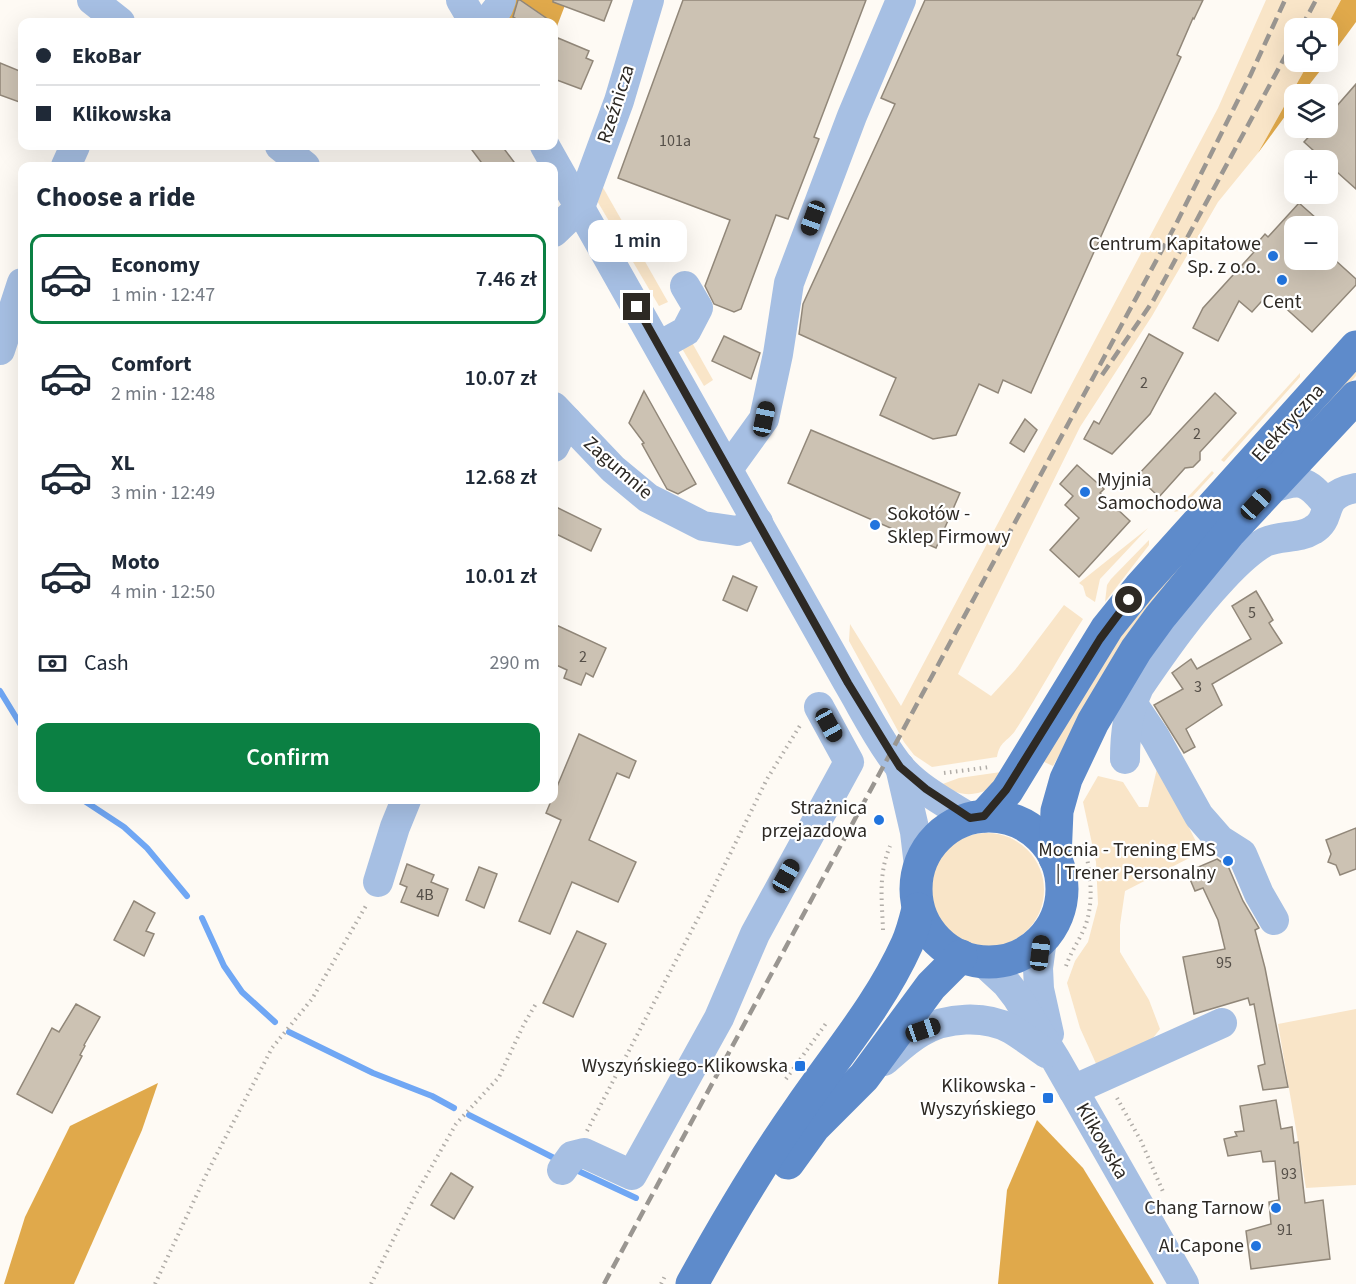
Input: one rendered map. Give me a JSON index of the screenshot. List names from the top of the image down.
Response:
{
  "streets": {
    "main road": ["Elektryczna"],
    "street": ["Rzeźnicza", "Zagumnie", "Klikowska"]
  },
  "crossings": [
    ["Elektryczna", "Klikowska"]
  ],
  "places": {
    "other": [
      "Centrum Kapitałowe Sp. z o.o.",
      "Cent",
      "Myjnia Samochodowa",
      "Sokołów - Sklep Firmowy",
      "Strażnica przejazdowa",
      "Mocnia - Trening EMS | Trener Personalny",
      "Chang Tarnow",
      "Al.Capone"
    ],
    "transit": ["Wyszyńskiego-Klikowska", "Klikowska - Wyszyńskiego"]
  },
  "house_numbers": [
    "101a",
    "2",
    "2",
    "5",
    "2",
    "3",
    "4B",
    "95",
    "93",
    "91"
  ],
  "page": {
    "map_buttons": ["+", "−"],
    "banner": ["EkoBar", "Klikowska"],
    "heading": "Choose a ride",
    "bubble": "1 min",
    "list": [
      {
        "name": "Economy",
        "note": "1 min · 12:47",
        "value": "7.46 zł"
      },
      {
        "name": "Comfort",
        "note": "2 min · 12:48",
        "value": "10.07 zł"
      },
      {
        "name": "XL",
        "note": "3 min · 12:49",
        "value": "12.68 zł"
      },
      {
        "name": "Moto",
        "note": "4 min · 12:50",
        "value": "10.01 zł"
      }
    ],
    "pay": ["Cash", "290 m"],
    "buttons": "Confirm"
  }
}
